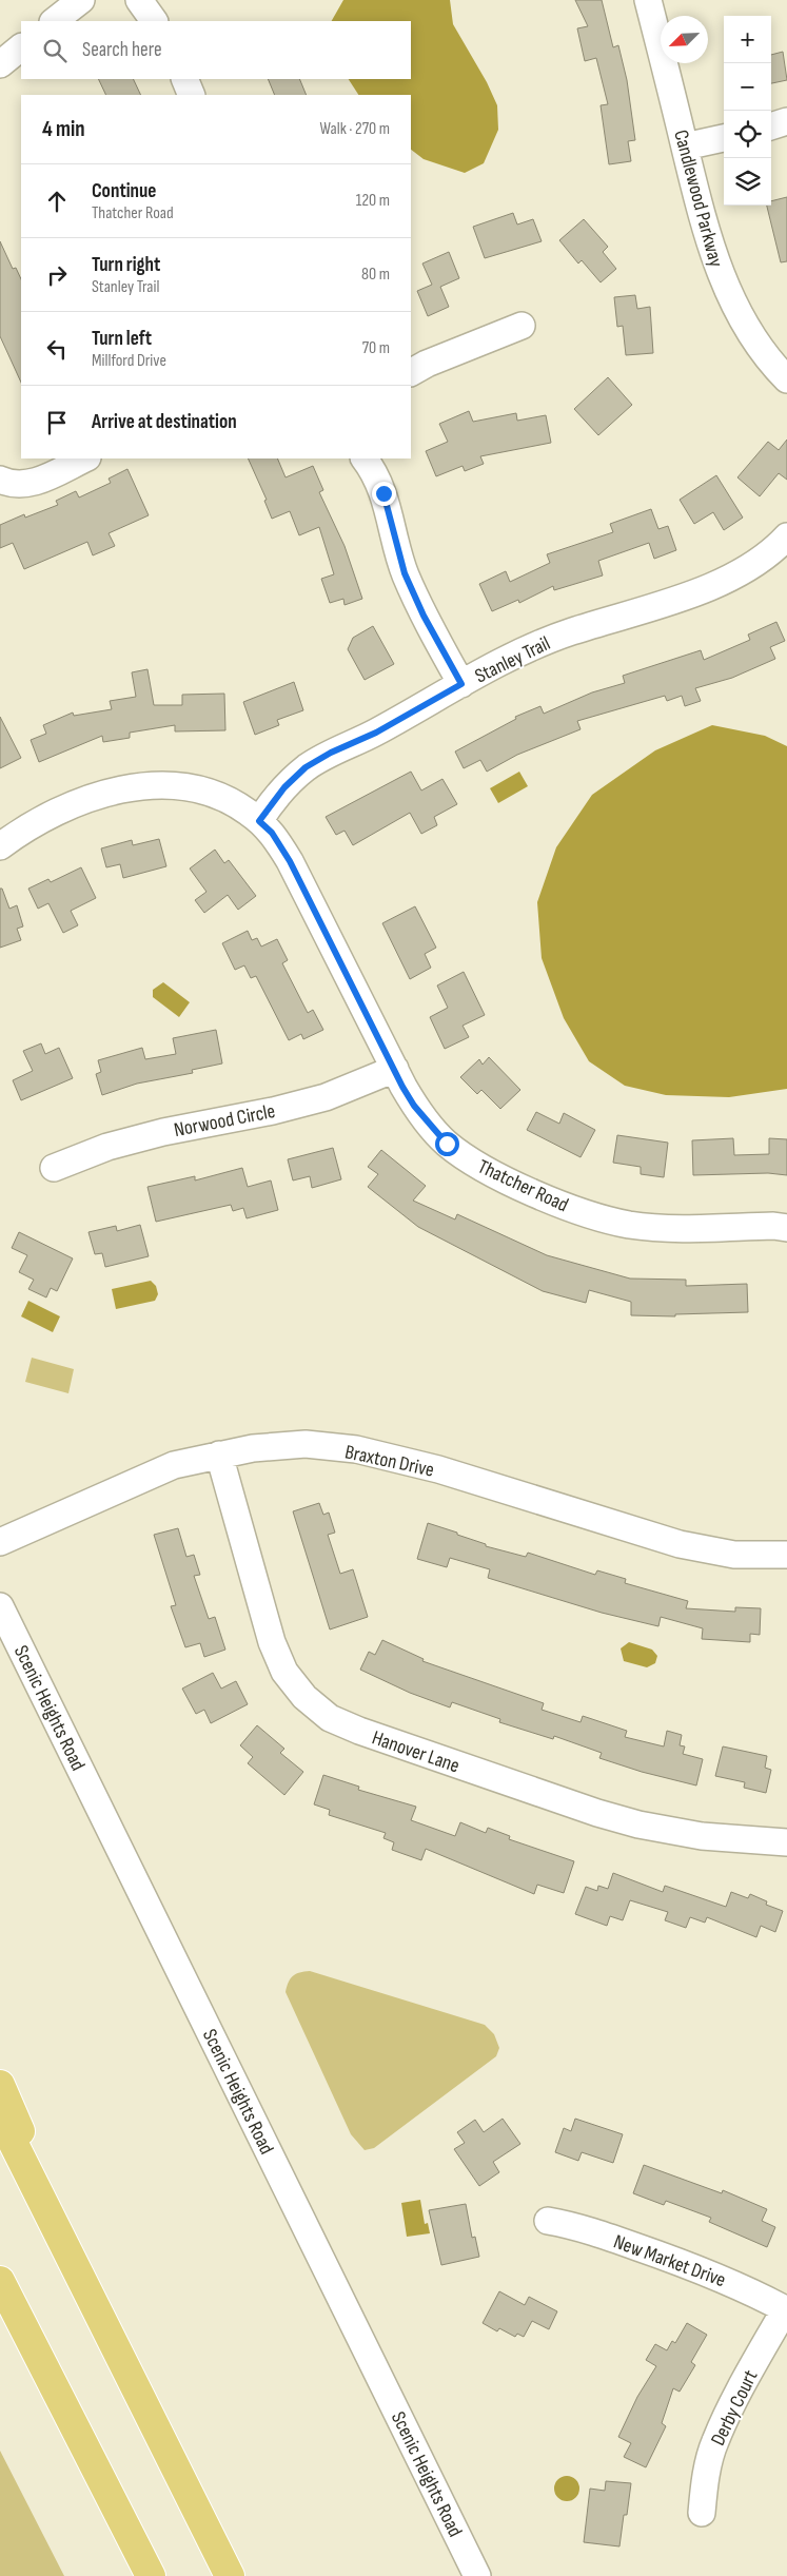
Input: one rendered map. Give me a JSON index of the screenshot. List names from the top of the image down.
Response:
{
  "streets": {
    "street": [
      "Candlewood Parkway",
      "Stanley Trail",
      "Norwood Circle",
      "Thatcher Road",
      "Braxton Drive",
      "Scenic Heights Road",
      "Hanover Lane",
      "New Market Drive",
      "Derby Court"
    ]
  },
  "crossings": [
    ["Stanley Trail", "Thatcher Road"],
    ["Norwood Circle", "Thatcher Road"],
    ["Braxton Drive", "Hanover Lane"],
    ["New Market Drive", "Derby Court"]
  ],
  "north": "bottom left",
  "page": {
    "map_buttons": ["+", "−"],
    "search": "Search here",
    "heading": ["4 min", "Walk · 270 m"],
    "list": [
      ["Continue", "Thatcher Road", "120 m"],
      ["Turn right", "Stanley Trail", "80 m"],
      ["Turn left", "Millford Drive", "70 m"],
      "Arrive at destination"
    ]
  }
}
